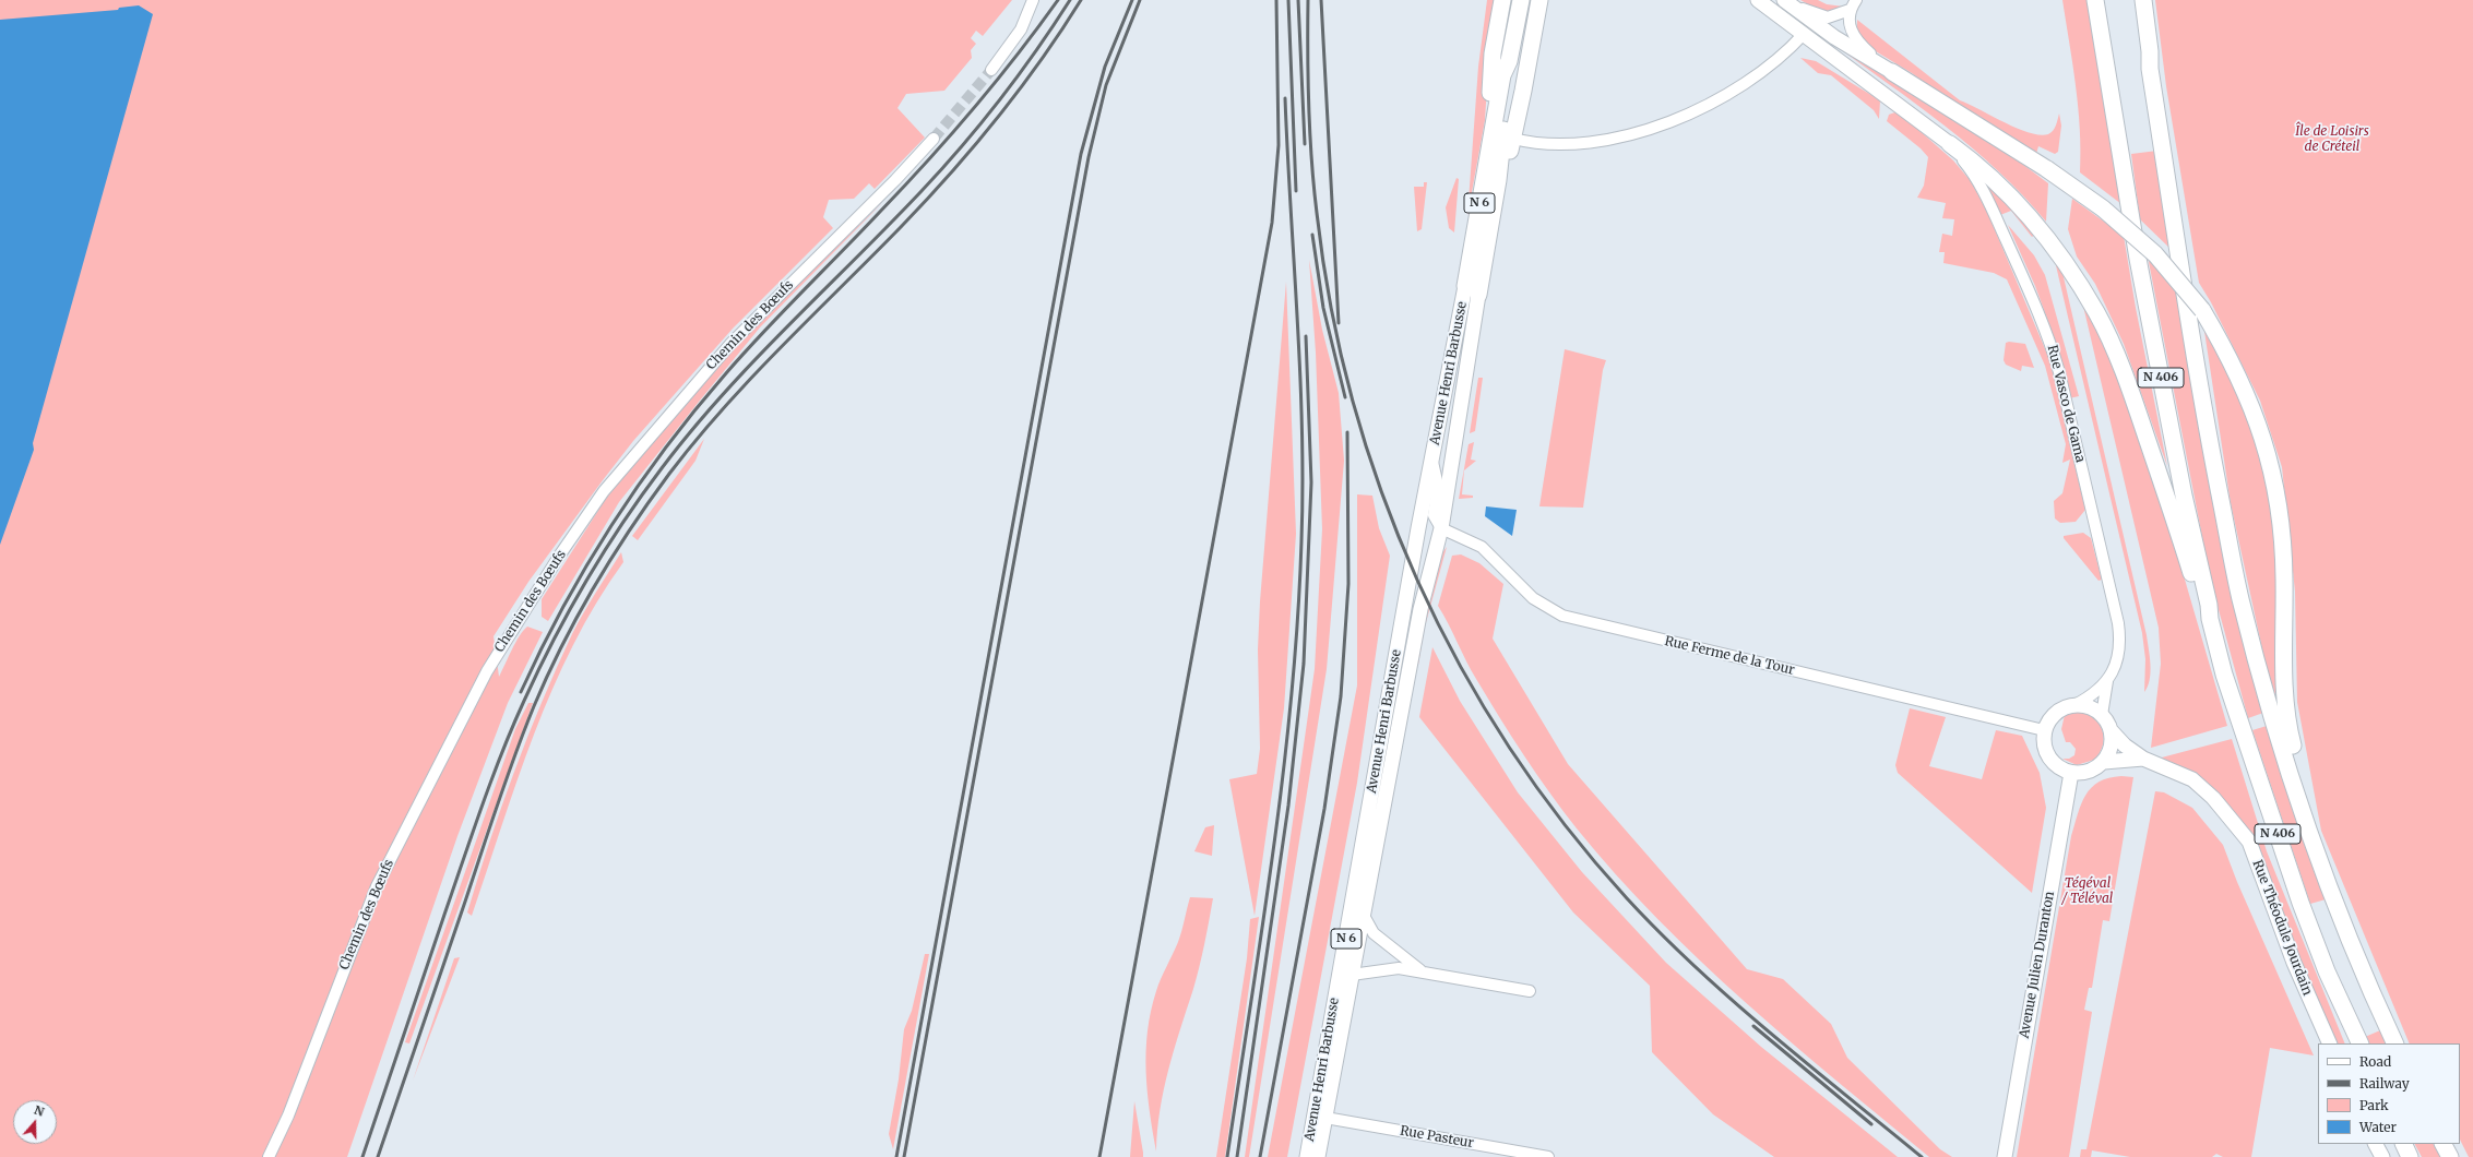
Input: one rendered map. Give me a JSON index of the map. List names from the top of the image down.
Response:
{
  "streets": {
    "highway": ["N 6", "N 406"],
    "main road": ["Avenue Henri Barbusse", "Rue Théodule Jourdain", "Avenue Julien Duranton"],
    "street": [
      "Chemin des Bœufs",
      "Rue Vasco de Gama",
      "Rue Ferme de la Tour",
      "Rue Pasteur"
    ]
  },
  "crossings": [
    ["N 6", "Avenue Henri Barbusse"],
    ["Avenue Henri Barbusse", "Rue Ferme de la Tour"],
    ["Avenue Henri Barbusse", "Rue Pasteur"],
    ["Rue Vasco de Gama", "Rue Ferme de la Tour"],
    ["Rue Vasco de Gama", "Rue Théodule Jourdain"],
    ["Rue Vasco de Gama", "Avenue Julien Duranton"],
    ["Rue Ferme de la Tour", "Rue Théodule Jourdain"],
    ["Rue Ferme de la Tour", "Avenue Julien Duranton"],
    ["Rue Théodule Jourdain", "Avenue Julien Duranton"]
  ],
  "parks": ["Île de Loisirs de Créteil", "Tégéval / Téléval"],
  "legend": [
    "Road",
    "Railway",
    "Park",
    "Water"
  ],
  "north": "top"
}
